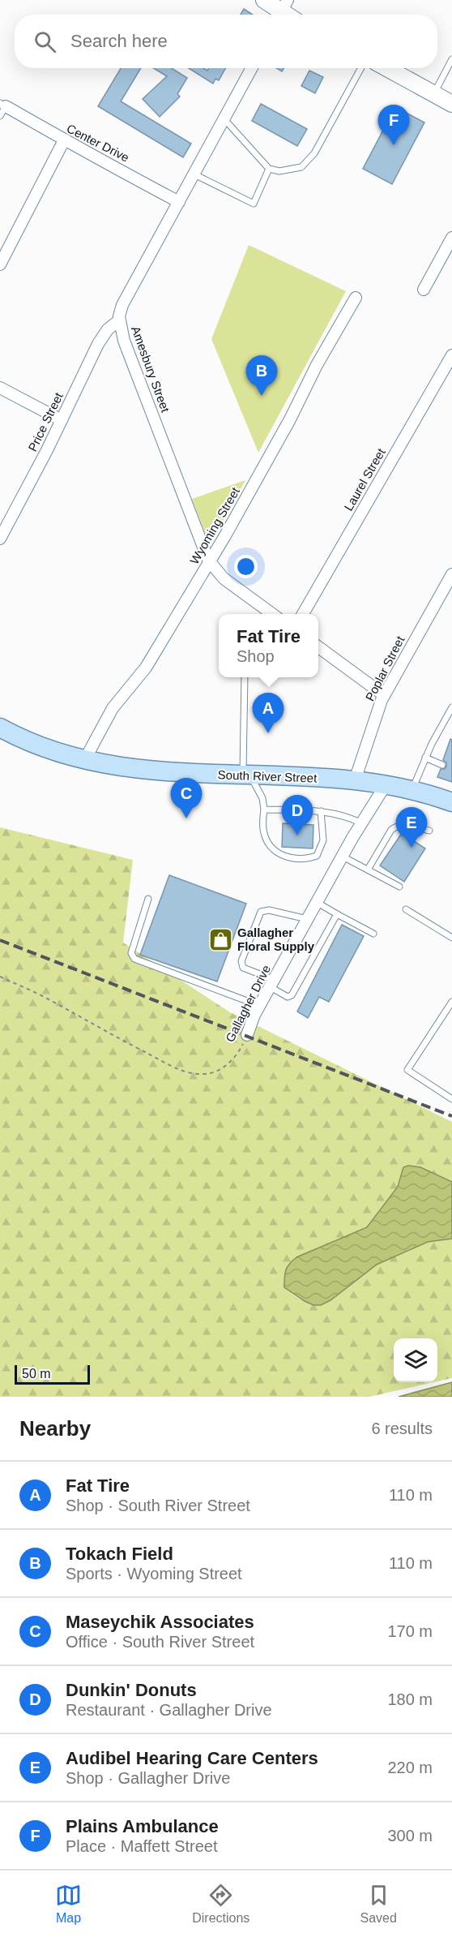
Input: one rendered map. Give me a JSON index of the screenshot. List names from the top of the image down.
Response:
{
  "streets": {
    "main road": ["South River Street"],
    "street": [
      "Center Drive",
      "Amesbury Street",
      "Price Street",
      "Laurel Street",
      "Wyoming Street",
      "Poplar Street",
      "Gallagher Drive"
    ]
  },
  "crossings": [
    ["Center Drive", "Amesbury Street"],
    ["Amesbury Street", "Price Street"],
    ["Amesbury Street", "Wyoming Street"],
    ["Wyoming Street", "South River Street"],
    ["Poplar Street", "South River Street"],
    ["South River Street", "Gallagher Drive"]
  ],
  "places": {
    "shop": ["Gallagher Floral Supply"]
  },
  "scale_bar": "50 m",
  "page": {
    "search": "Search here",
    "pins": [
      "F",
      "B",
      "A",
      "C",
      "D",
      "E"
    ],
    "popup": ["Fat Tire", "Shop"],
    "scale": "50 m",
    "heading": ["Nearby", "6 results"],
    "list": [
      {
        "mark": "A",
        "name": "Fat Tire",
        "note": "Shop · South River Street",
        "value": "110 m"
      },
      {
        "mark": "B",
        "name": "Tokach Field",
        "note": "Sports · Wyoming Street",
        "value": "110 m"
      },
      {
        "mark": "C",
        "name": "Maseychik Associates",
        "note": "Office · South River Street",
        "value": "170 m"
      },
      {
        "mark": "D",
        "name": "Dunkin' Donuts",
        "note": "Restaurant · Gallagher Drive",
        "value": "180 m"
      },
      {
        "mark": "E",
        "name": "Audibel Hearing Care Centers",
        "note": "Shop · Gallagher Drive",
        "value": "220 m"
      },
      {
        "mark": "F",
        "name": "Plains Ambulance",
        "note": "Place · Maffett Street",
        "value": "300 m"
      }
    ],
    "nav": ["Map", "Directions", "Saved"]
  }
}
